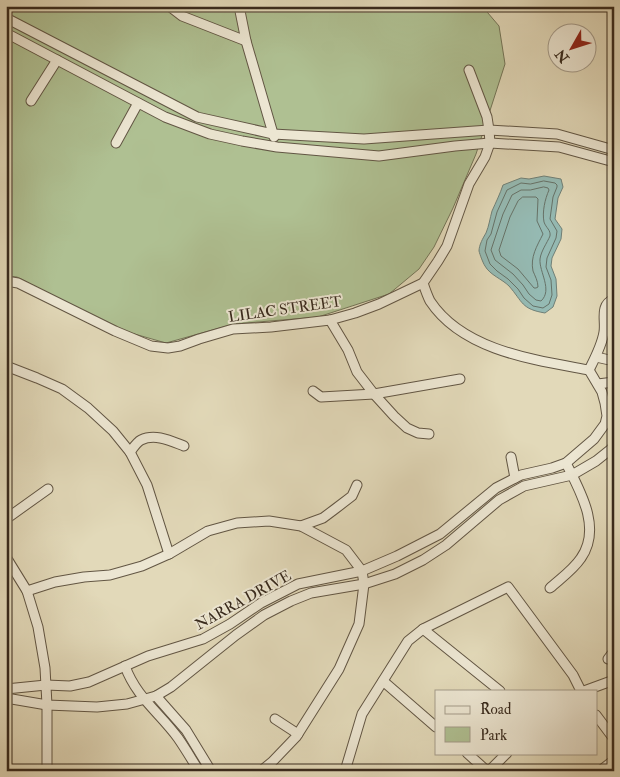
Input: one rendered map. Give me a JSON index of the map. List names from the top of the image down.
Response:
{
  "streets": {
    "street": ["LILAC STREET", "NARRA DRIVE"]
  },
  "legend": ["Road", "Park"],
  "north": "bottom left"
}
